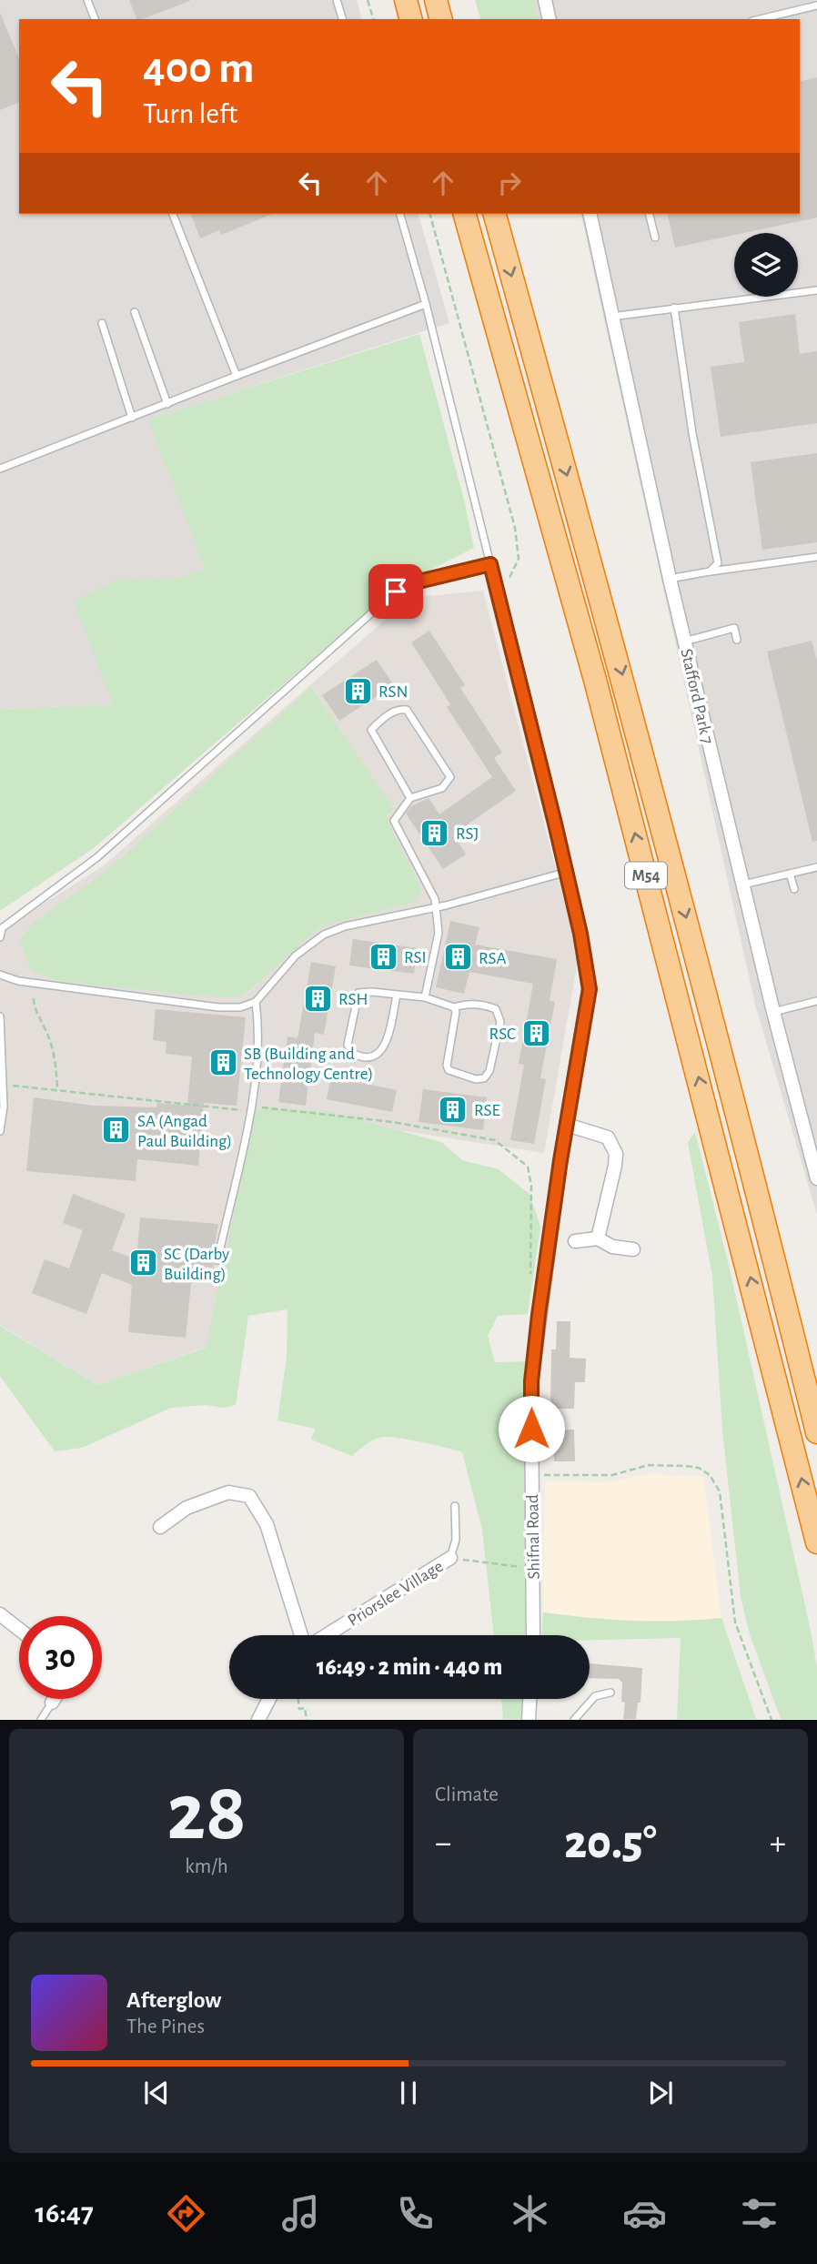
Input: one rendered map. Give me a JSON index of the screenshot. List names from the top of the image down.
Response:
{
  "streets": {
    "highway": ["M54"],
    "street": ["Stafford Park 7", "Shifnal Road", "Priorslee Village"]
  },
  "places": {
    "building": [
      "RSN",
      "RSJ",
      "RSI",
      "RSA",
      "RSH",
      "RSC",
      "SB (Building and Technology Centre)",
      "RSE",
      "SA (Angad Paul Building)",
      "SC (Darby Building)"
    ]
  },
  "page": {
    "turn": ["400 m", "Turn left"],
    "limit": "30",
    "trip": "16:49 · 2 min · 440 m",
    "tile": [
      ["28", "km/h"],
      "Climate"
    ],
    "heat": ["−", "20.5°", "+"],
    "song": ["Afterglow", "The Pines"],
    "tabs": "16:47"
  }
}
